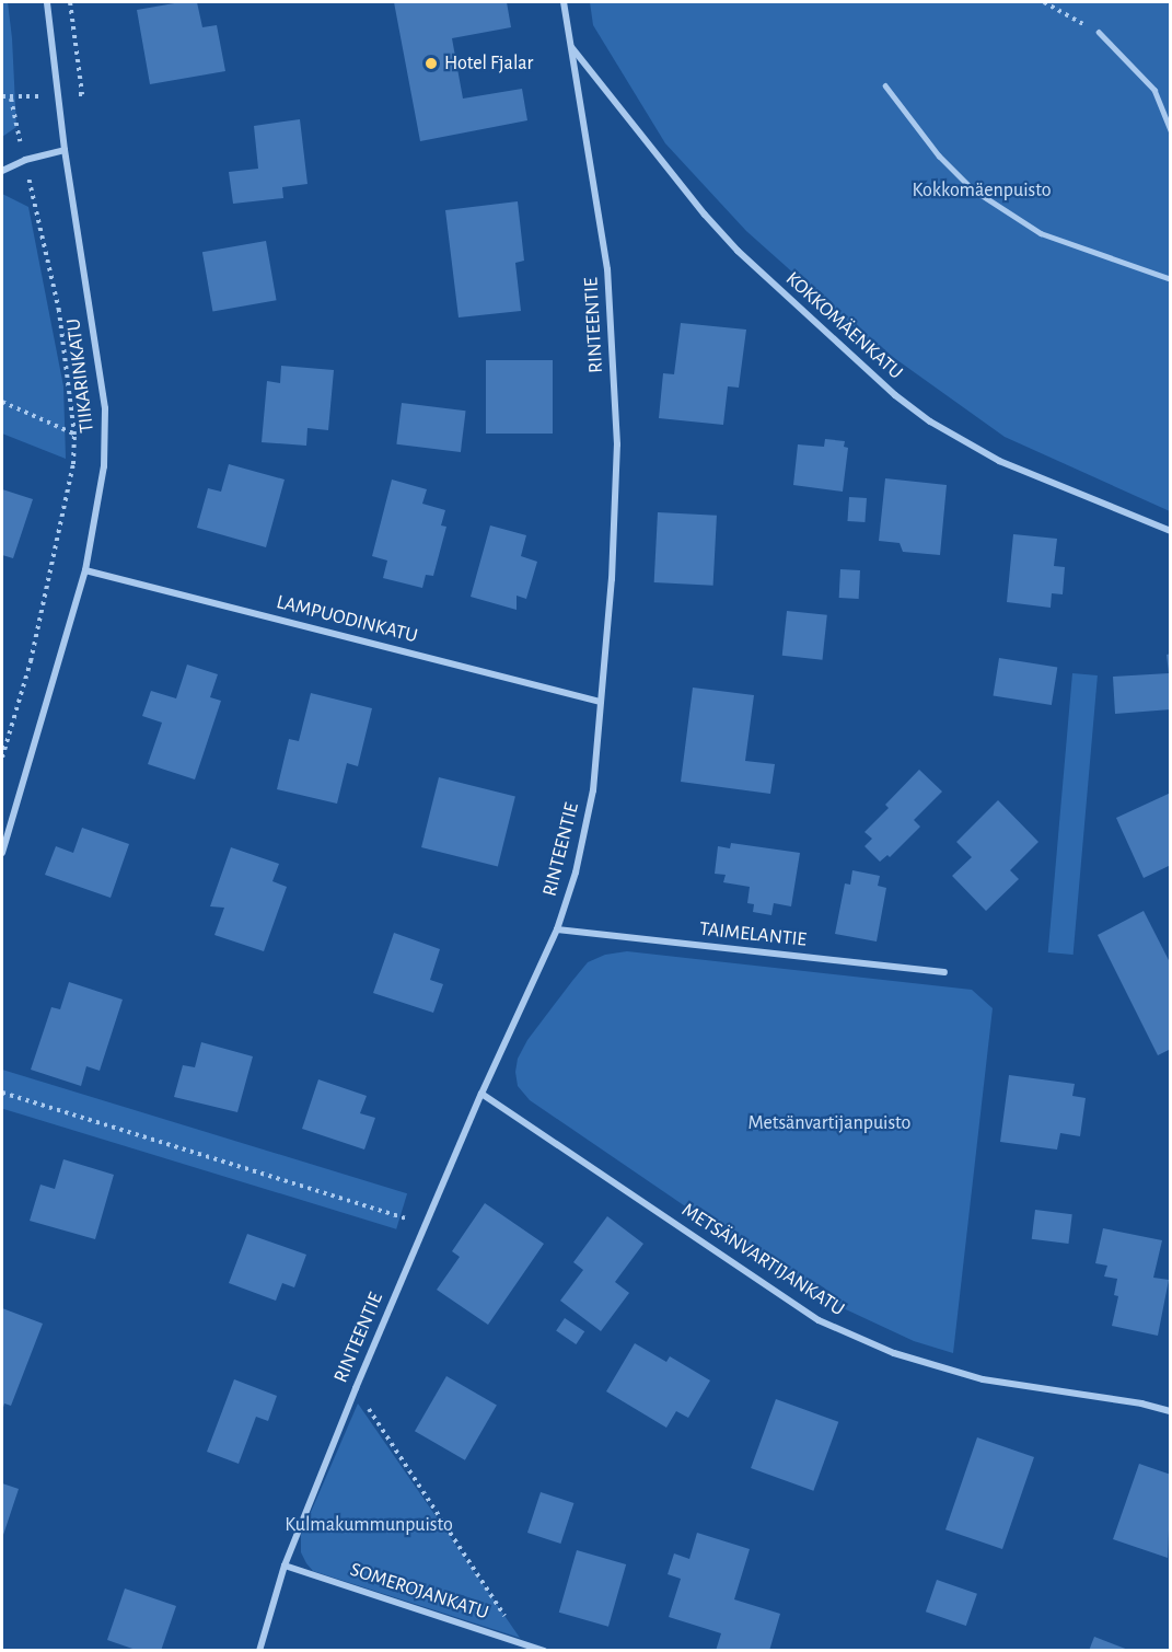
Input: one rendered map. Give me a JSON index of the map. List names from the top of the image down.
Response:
{
  "streets": {
    "street": [
      "RINTEENTIE",
      "KOKKOMÄENKATU",
      "TIIKARINKATU",
      "LAMPUODINKATU",
      "TAIMELANTIE",
      "METSÄNVARTIJANKATU",
      "SOMEROJANKATU"
    ]
  },
  "crossings": [
    ["RINTEENTIE", "KOKKOMÄENKATU"],
    ["RINTEENTIE", "LAMPUODINKATU"],
    ["RINTEENTIE", "TAIMELANTIE"],
    ["RINTEENTIE", "METSÄNVARTIJANKATU"],
    ["RINTEENTIE", "SOMEROJANKATU"],
    ["TIIKARINKATU", "LAMPUODINKATU"]
  ],
  "parks": ["Kokkomäenpuisto", "Metsänvartijanpuisto", "Kulmakummunpuisto"],
  "places": ["Hotel Fjalar"]
}
